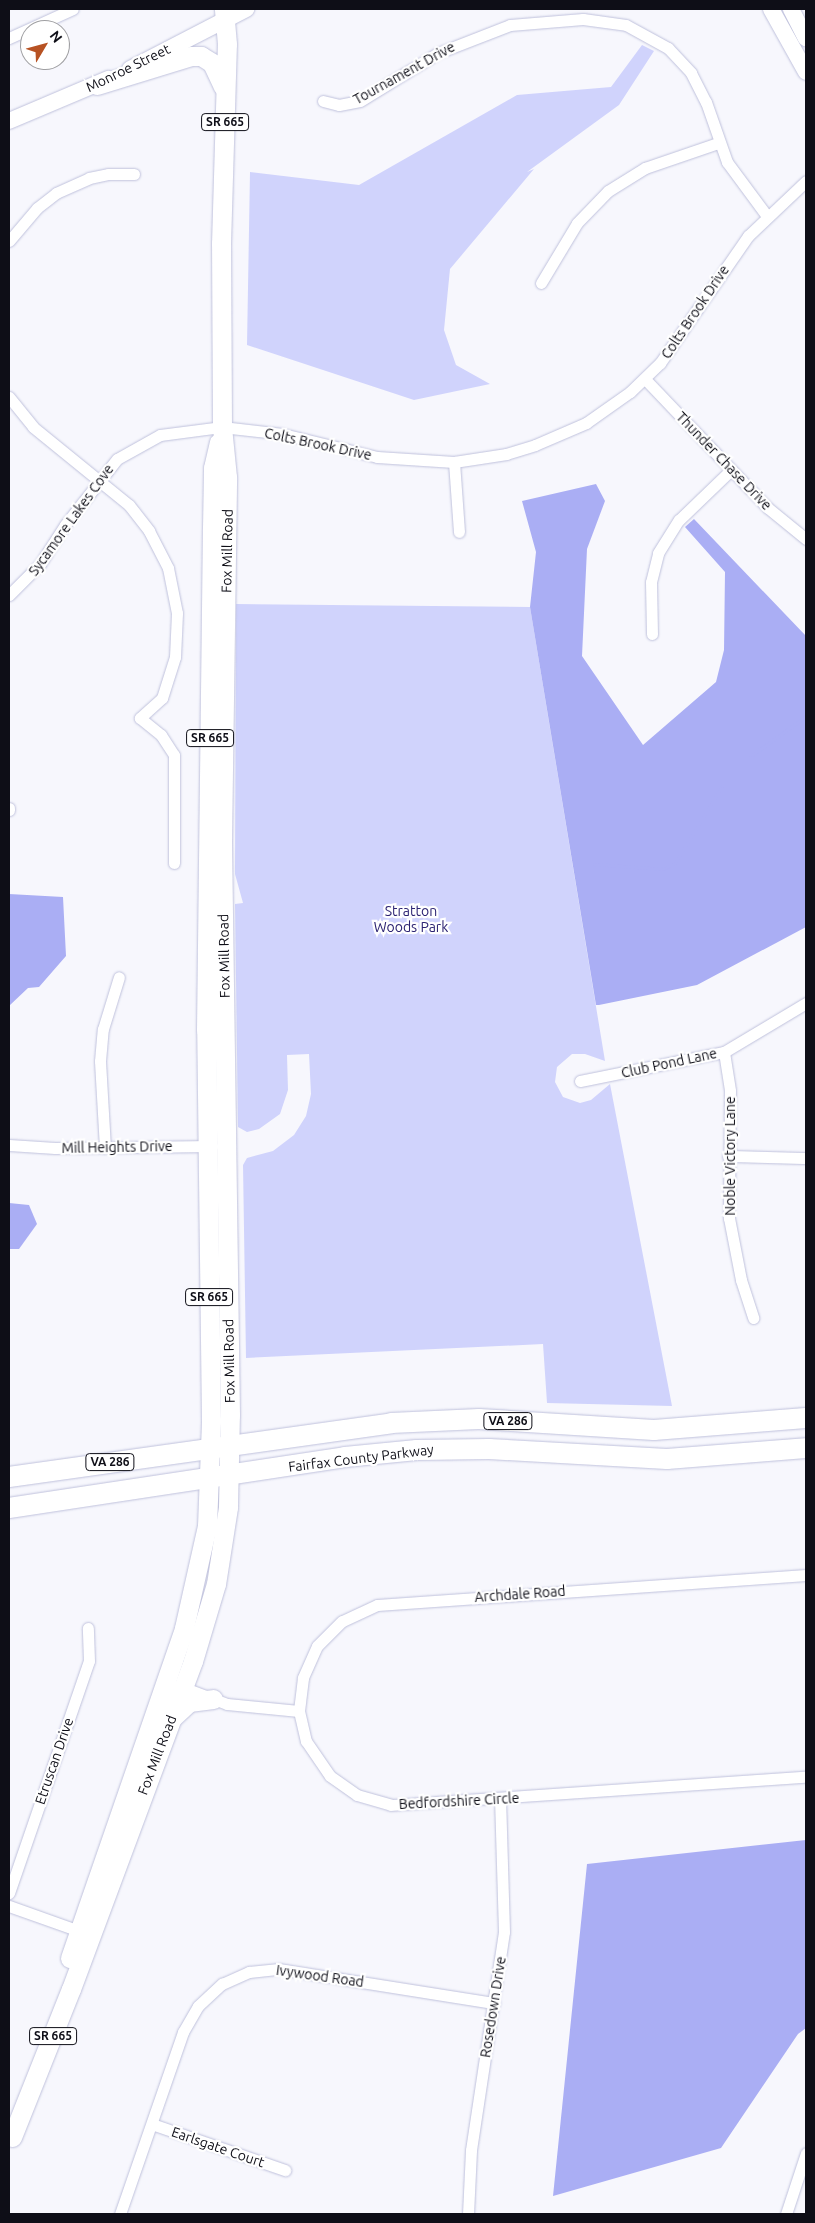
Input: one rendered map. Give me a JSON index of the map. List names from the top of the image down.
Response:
{
  "streets": {
    "highway": ["VA 286", "Fairfax County Parkway"],
    "main road": ["Monroe Street", "SR 665", "Fox Mill Road"],
    "street": [
      "Tournament Drive",
      "Colts Brook Drive",
      "Thunder Chase Drive",
      "Sycamore Lakes Cove",
      "Club Pond Lane",
      "Mill Heights Drive",
      "Noble Victory Lane",
      "Archdale Road",
      "Etruscan Drive",
      "Bedfordshire Circle",
      "Ivywood Road",
      "Rosedown Drive",
      "Earlsgate Court"
    ]
  },
  "crossings": [
    ["Monroe Street", "Fox Mill Road"],
    ["Tournament Drive", "Colts Brook Drive"],
    ["Colts Brook Drive", "Thunder Chase Drive"],
    ["Colts Brook Drive", "Sycamore Lakes Cove"],
    ["Colts Brook Drive", "Fox Mill Road"],
    ["Sycamore Lakes Cove", "Fox Mill Road"],
    ["Fox Mill Road", "Mill Heights Drive"],
    ["Fox Mill Road", "Fairfax County Parkway"],
    ["Club Pond Lane", "Noble Victory Lane"],
    ["Archdale Road", "Bedfordshire Circle"],
    ["Bedfordshire Circle", "Rosedown Drive"],
    ["Ivywood Road", "Rosedown Drive"],
    ["Ivywood Road", "Earlsgate Court"]
  ],
  "parks": ["Stratton Woods Park"],
  "north": "top right"
}
